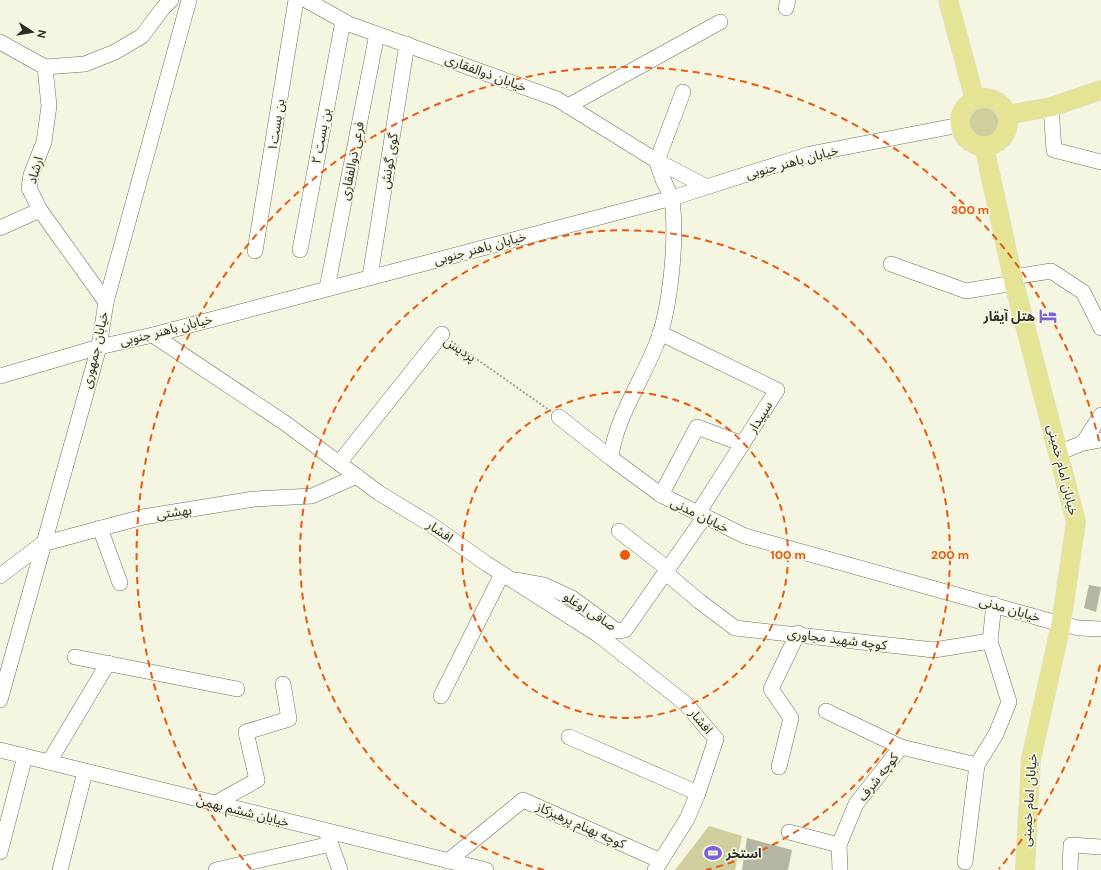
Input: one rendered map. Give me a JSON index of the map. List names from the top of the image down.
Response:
{
  "streets": {
    "main road": ["خیابان امام خمینی"],
    "street": [
      "خیابان ذوالفقاری",
      "بن بست۱",
      "بن بست ۲",
      "فرعی ذوالفقاری",
      "گوی گونش",
      "خیابان باهنر جنوبی",
      "ارشاد",
      "پردیس",
      "خیابان جمهوری",
      "سپیدار",
      "بهشتی",
      "خیابان مدنی",
      "افشار",
      "صافی اوغلو",
      "کوچه شهید مجاوری",
      "کوچه شرف",
      "خیابان ششم بهمن",
      "کوچه بهنام پرهیزکاز"
    ]
  },
  "crossings": [
    ["خیابان ذوالفقاری", "بن بست ۲"],
    ["خیابان ذوالفقاری", "فرعی ذوالفقاری"],
    ["خیابان ذوالفقاری", "گوی گونش"],
    ["خیابان ذوالفقاری", "خیابان باهنر جنوبی"],
    ["فرعی ذوالفقاری", "خیابان باهنر جنوبی"],
    ["گوی گونش", "خیابان باهنر جنوبی"],
    ["خیابان باهنر جنوبی", "خیابان جمهوری"],
    ["خیابان باهنر جنوبی", "خیابان امام خمینی"],
    ["خیابان باهنر جنوبی", "افشار"],
    ["ارشاد", "خیابان جمهوری"],
    ["پردیس", "افشار"],
    ["خیابان جمهوری", "بهشتی"],
    ["سپیدار", "خیابان مدنی"],
    ["سپیدار", "صافی اوغلو"],
    ["سپیدار", "کوچه شهید مجاوری"],
    ["خیابان امام خمینی", "خیابان مدنی"],
    ["بهشتی", "افشار"],
    ["افشار", "صافی اوغلو"],
    ["صافی اوغلو", "کوچه شهید مجاوری"],
    ["خیابان ششم بهمن", "کوچه بهنام پرهیزکاز"]
  ],
  "places": {
    "hotel": ["هتل آیقار"],
    "sports": ["استخر"]
  },
  "north": "right",
  "rings": ["300 m", "100 m", "200 m"]
}
